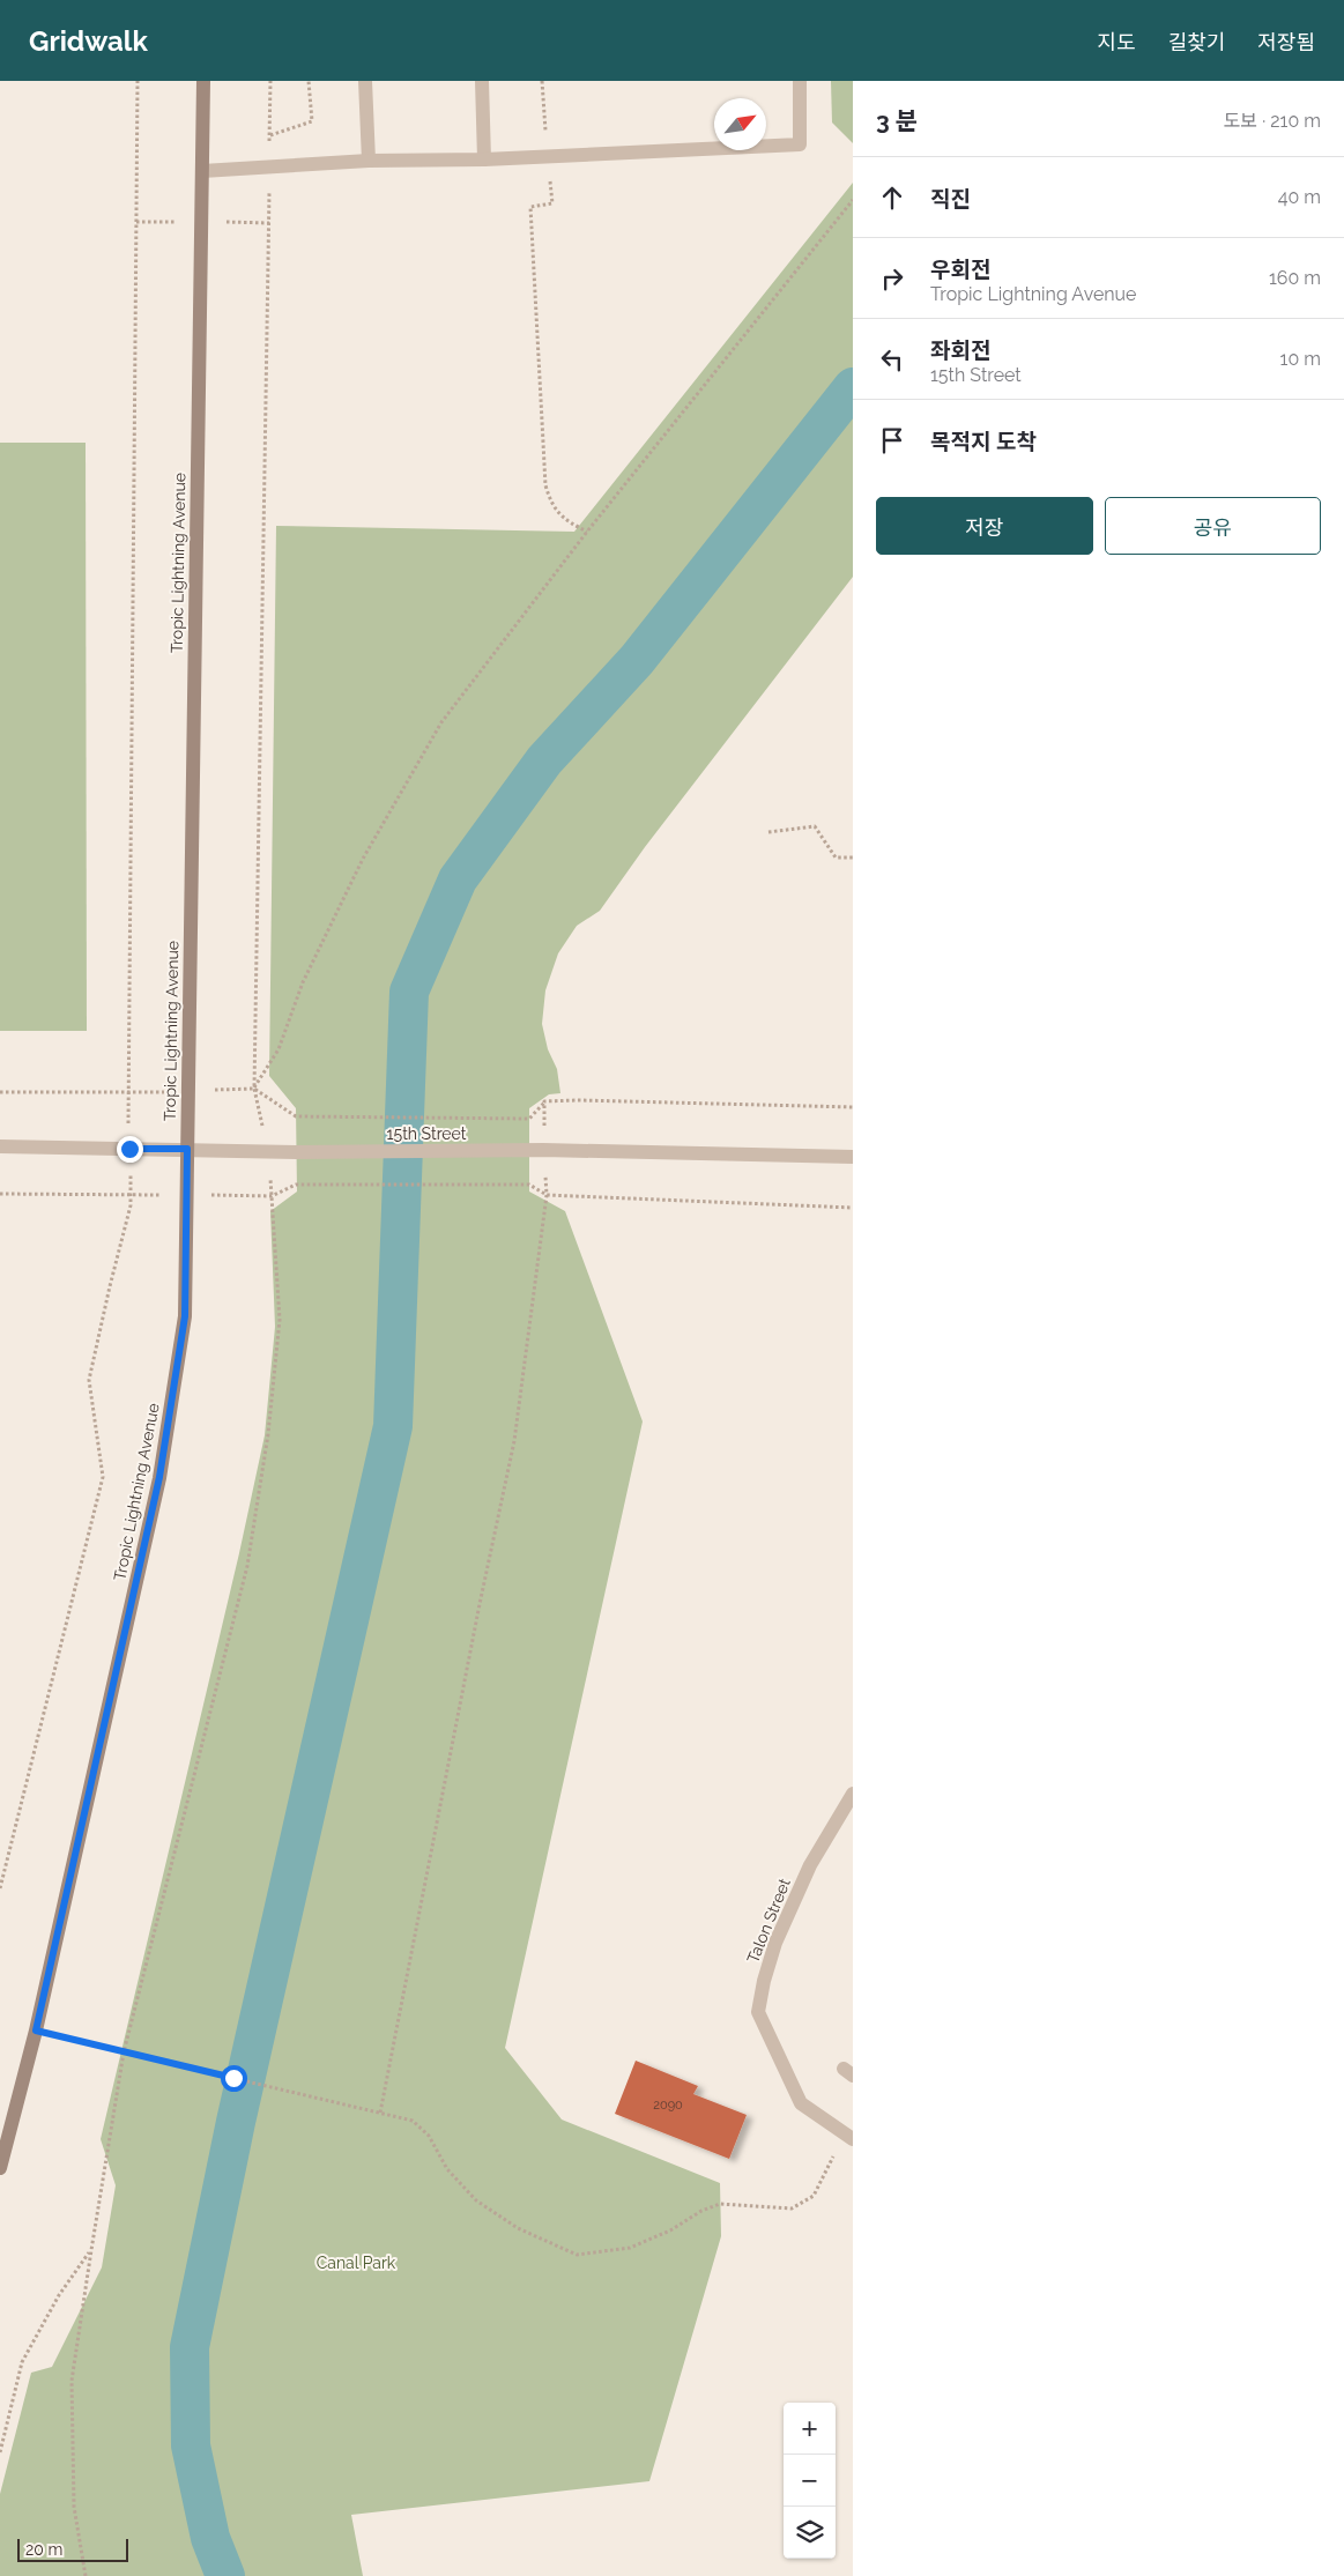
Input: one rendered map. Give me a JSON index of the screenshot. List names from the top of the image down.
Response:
{
  "streets": {
    "main road": ["Tropic Lightning Avenue"],
    "street": ["15th Street", "Talon Street"]
  },
  "crossings": [
    ["Tropic Lightning Avenue", "15th Street"]
  ],
  "parks": ["Canal Park"],
  "house_numbers": ["2090"],
  "scale_bar": "20 m",
  "north": "top right",
  "page": {
    "header": "Gridwalk",
    "nav": ["지도", "길찾기", "저장됨"],
    "heading": ["3 분", "도보 · 210 m"],
    "list": [
      ["직진", "40 m"],
      ["우회전", "Tropic Lightning Avenue", "160 m"],
      ["좌회전", "15th Street", "10 m"],
      "목적지 도착"
    ],
    "buttons": ["저장", "공유"],
    "map_buttons": ["+", "−"],
    "scale": "20 m"
  }
}
